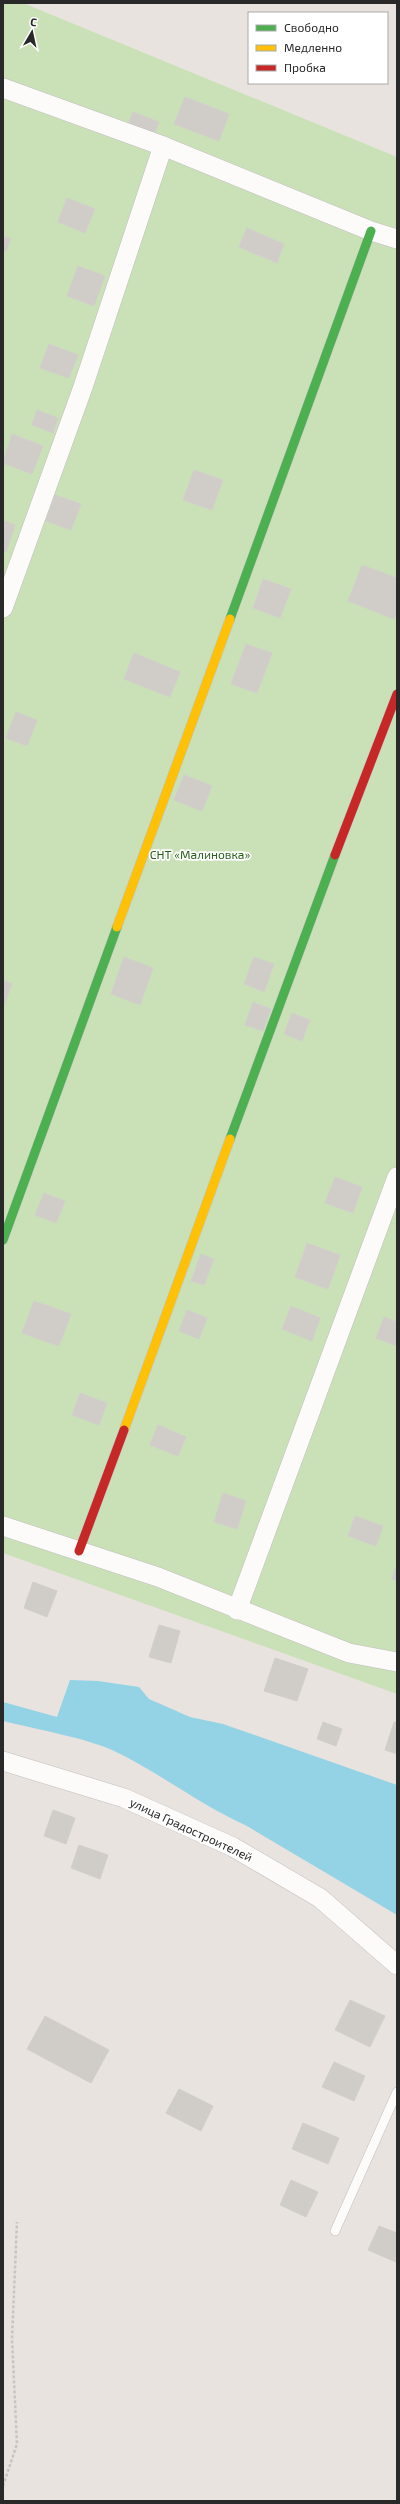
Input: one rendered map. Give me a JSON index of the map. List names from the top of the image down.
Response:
{
  "streets": {
    "street": ["улица Градостроителей"]
  },
  "parks": ["СНТ «Малиновка»"],
  "legend": ["Свободно", "Медленно", "Пробка"],
  "north": "top"
}
